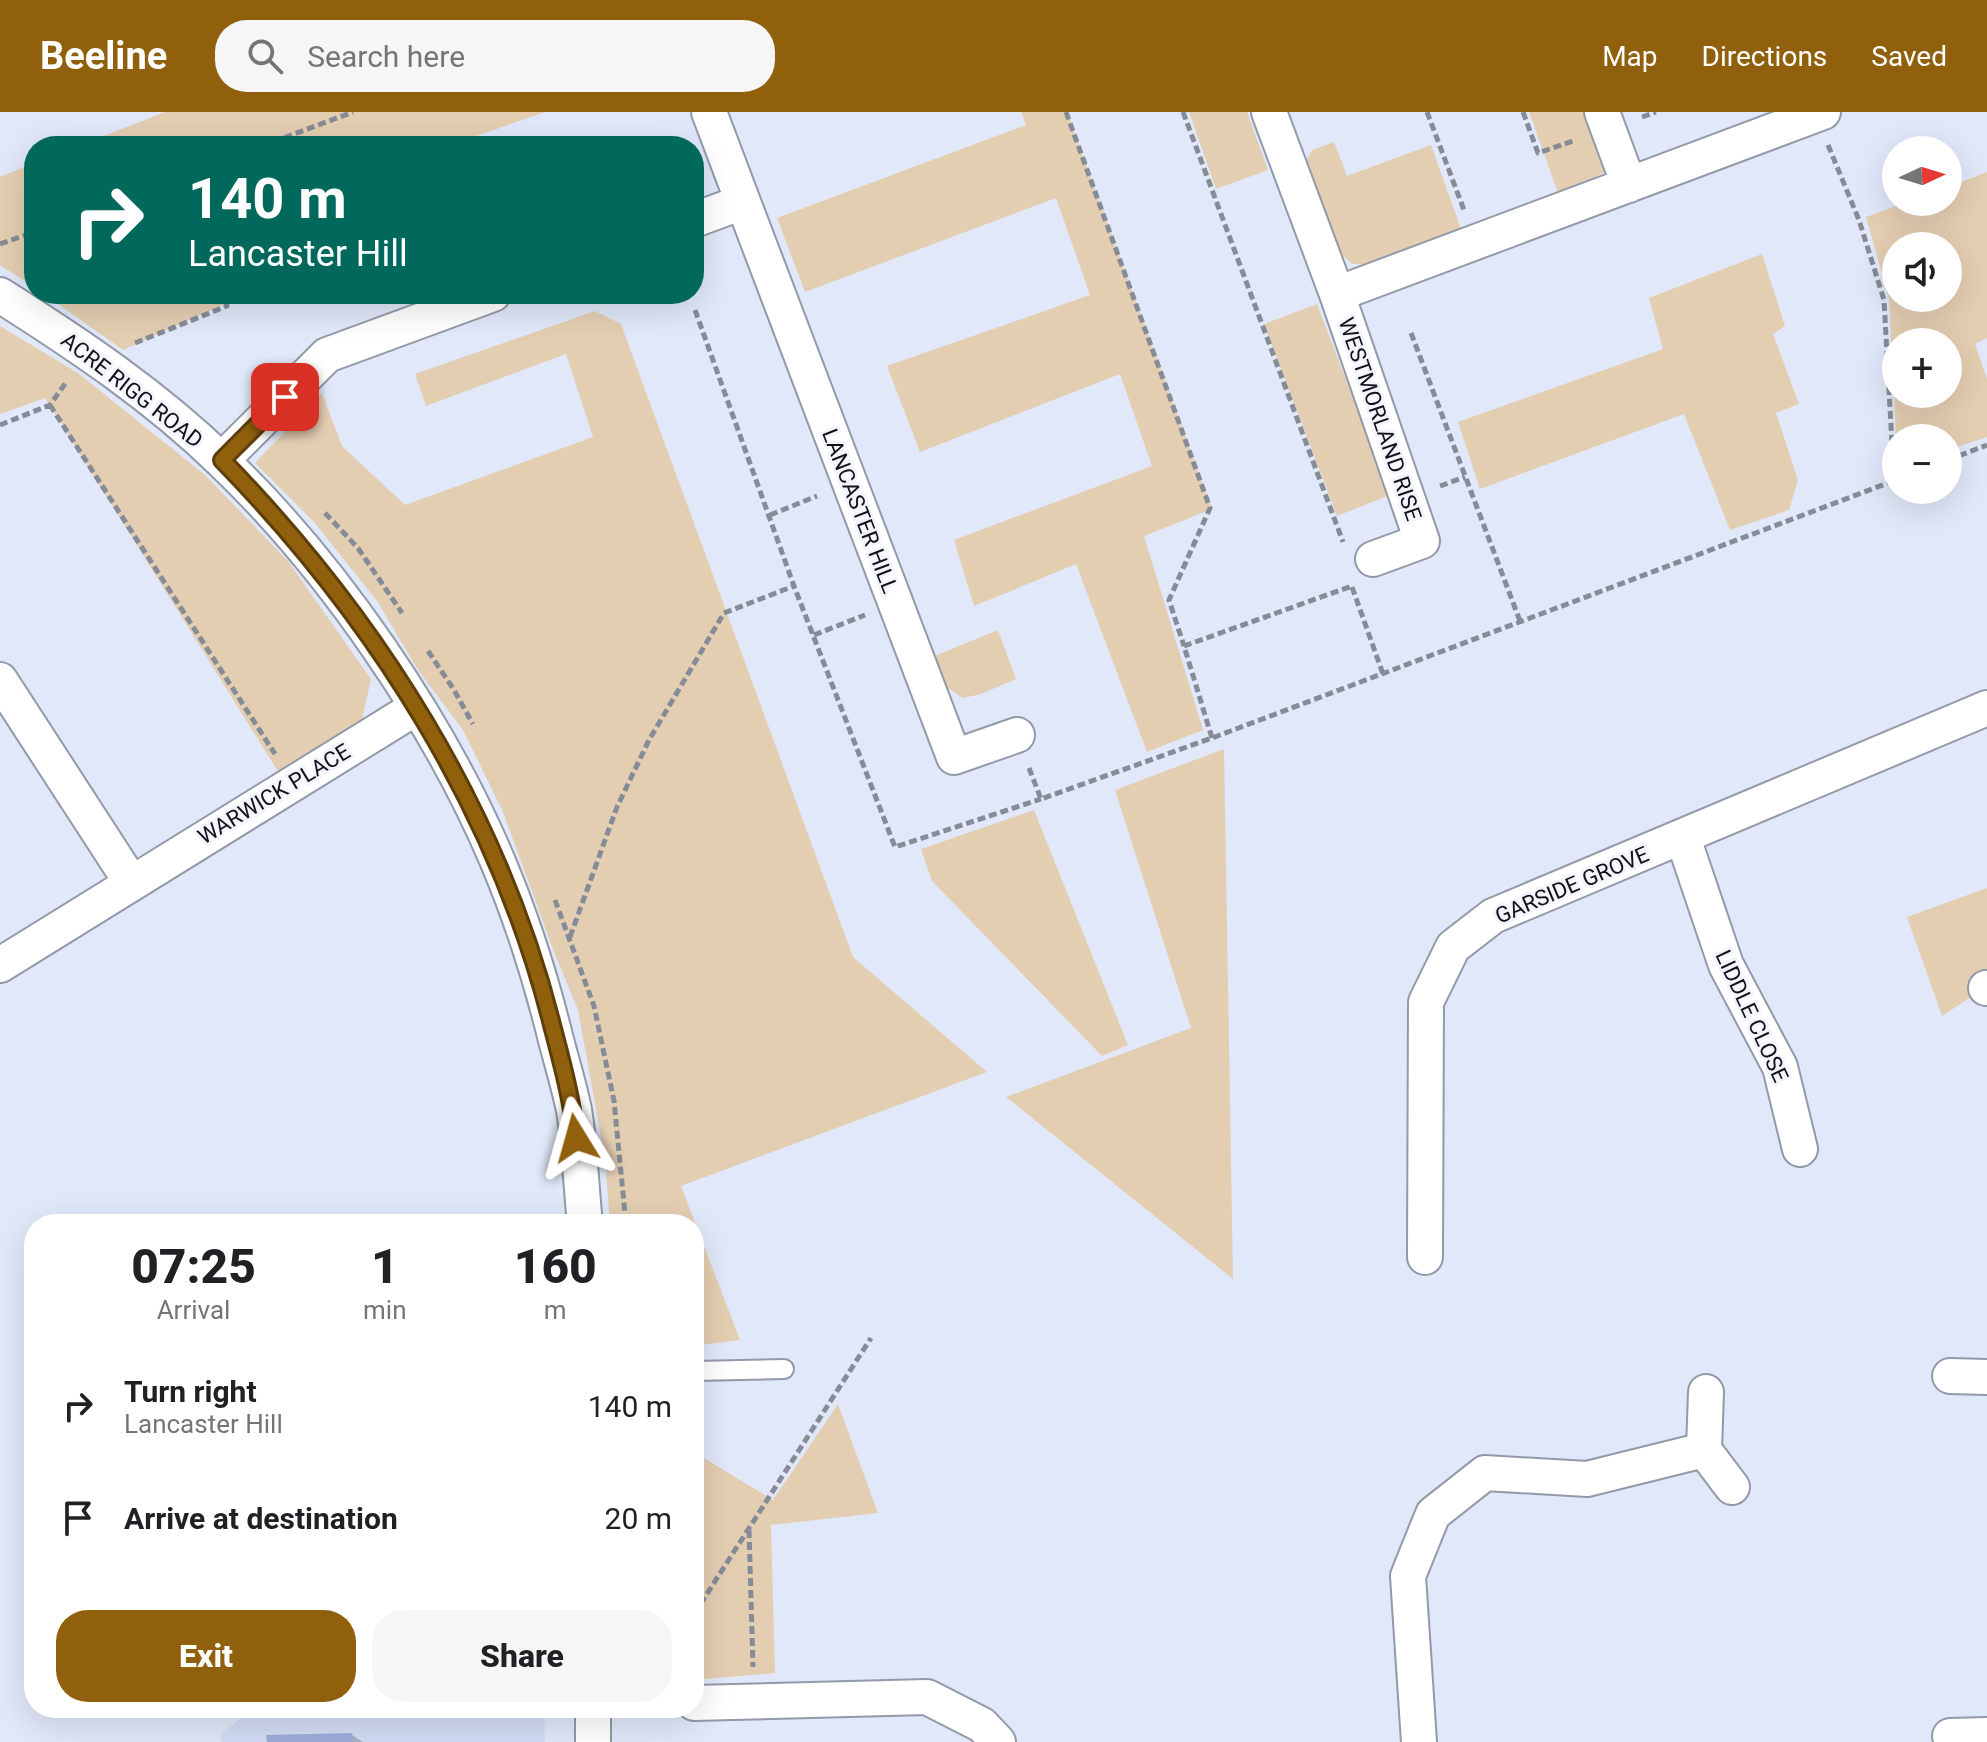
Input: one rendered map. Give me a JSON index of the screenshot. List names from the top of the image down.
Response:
{
  "streets": {
    "street": [
      "ACRE RIGG ROAD",
      "WESTMORLAND RISE",
      "LANCASTER HILL",
      "WARWICK PLACE",
      "GARSIDE GROVE",
      "LIDDLE CLOSE"
    ]
  },
  "crossings": [
    ["ACRE RIGG ROAD", "WARWICK PLACE"],
    ["GARSIDE GROVE", "LIDDLE CLOSE"]
  ],
  "north": "right",
  "page": {
    "header": "Beeline",
    "search": "Search here",
    "nav": ["Map", "Directions", "Saved"],
    "map_buttons": ["+", "−"],
    "turn": ["140 m", "Lancaster Hill"],
    "eta": [
      "07:25",
      "Arrival",
      "1",
      "min",
      "160",
      "m"
    ],
    "list": [
      {
        "name": "Turn right",
        "note": "Lancaster Hill",
        "value": "140 m"
      },
      {
        "name": "Arrive at destination",
        "value": "20 m"
      }
    ],
    "buttons": ["Exit", "Share"]
  }
}
